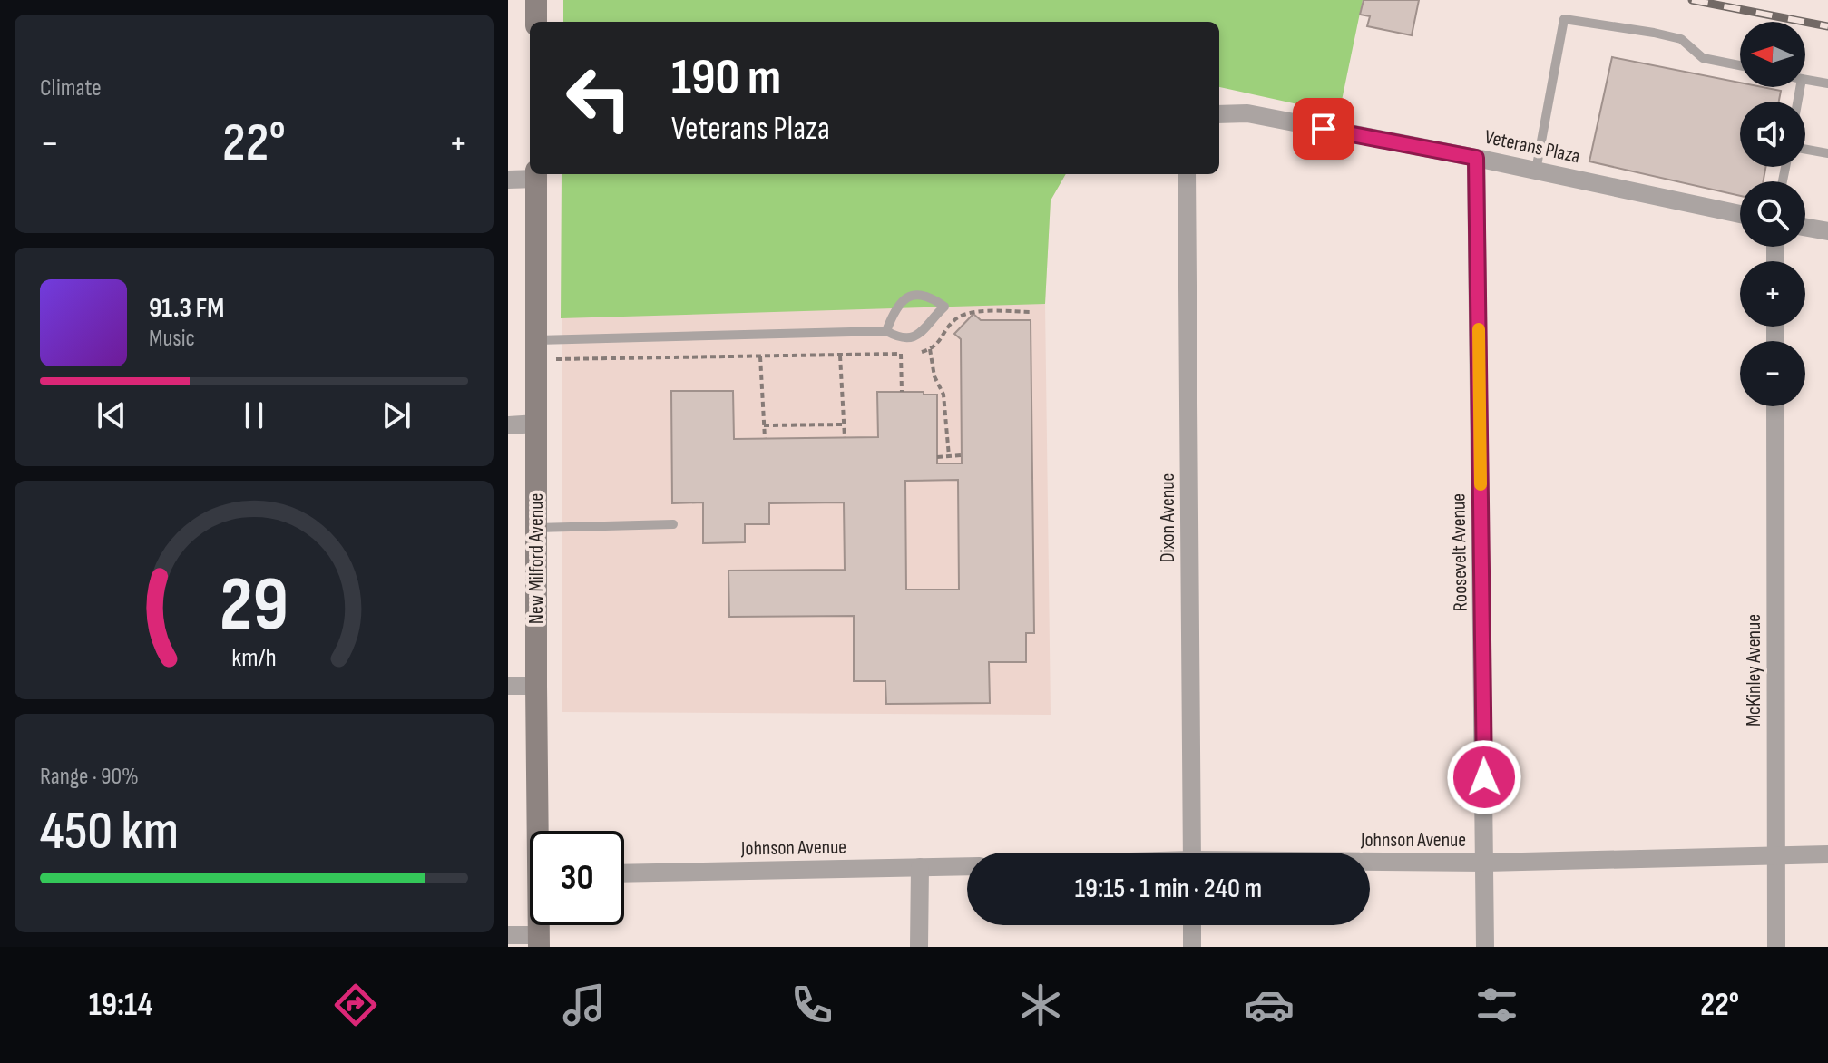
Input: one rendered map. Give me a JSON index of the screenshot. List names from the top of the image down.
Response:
{
  "streets": {
    "street": [
      "Veterans Plaza",
      "Dixon Avenue",
      "Roosevelt Avenue",
      "New Milford Avenue",
      "McKinley Avenue",
      "Johnson Avenue"
    ]
  },
  "crossings": [
    ["Veterans Plaza", "Roosevelt Avenue"],
    ["Roosevelt Avenue", "Johnson Avenue"],
    ["McKinley Avenue", "Johnson Avenue"]
  ],
  "north": "left",
  "page": {
    "tile": [
      "Climate",
      ["Range · 90%", "450 km"]
    ],
    "map_buttons": ["+", "−"],
    "turn": ["190 m", "Veterans Plaza"],
    "heat": ["−", "22°", "+"],
    "song": ["91.3 FM", "Music"],
    "limit": "30",
    "trip": "19:15 · 1 min · 240 m",
    "tabs": ["19:14", "22°"],
    "gauge": ["29", "km/h"]
  }
}
